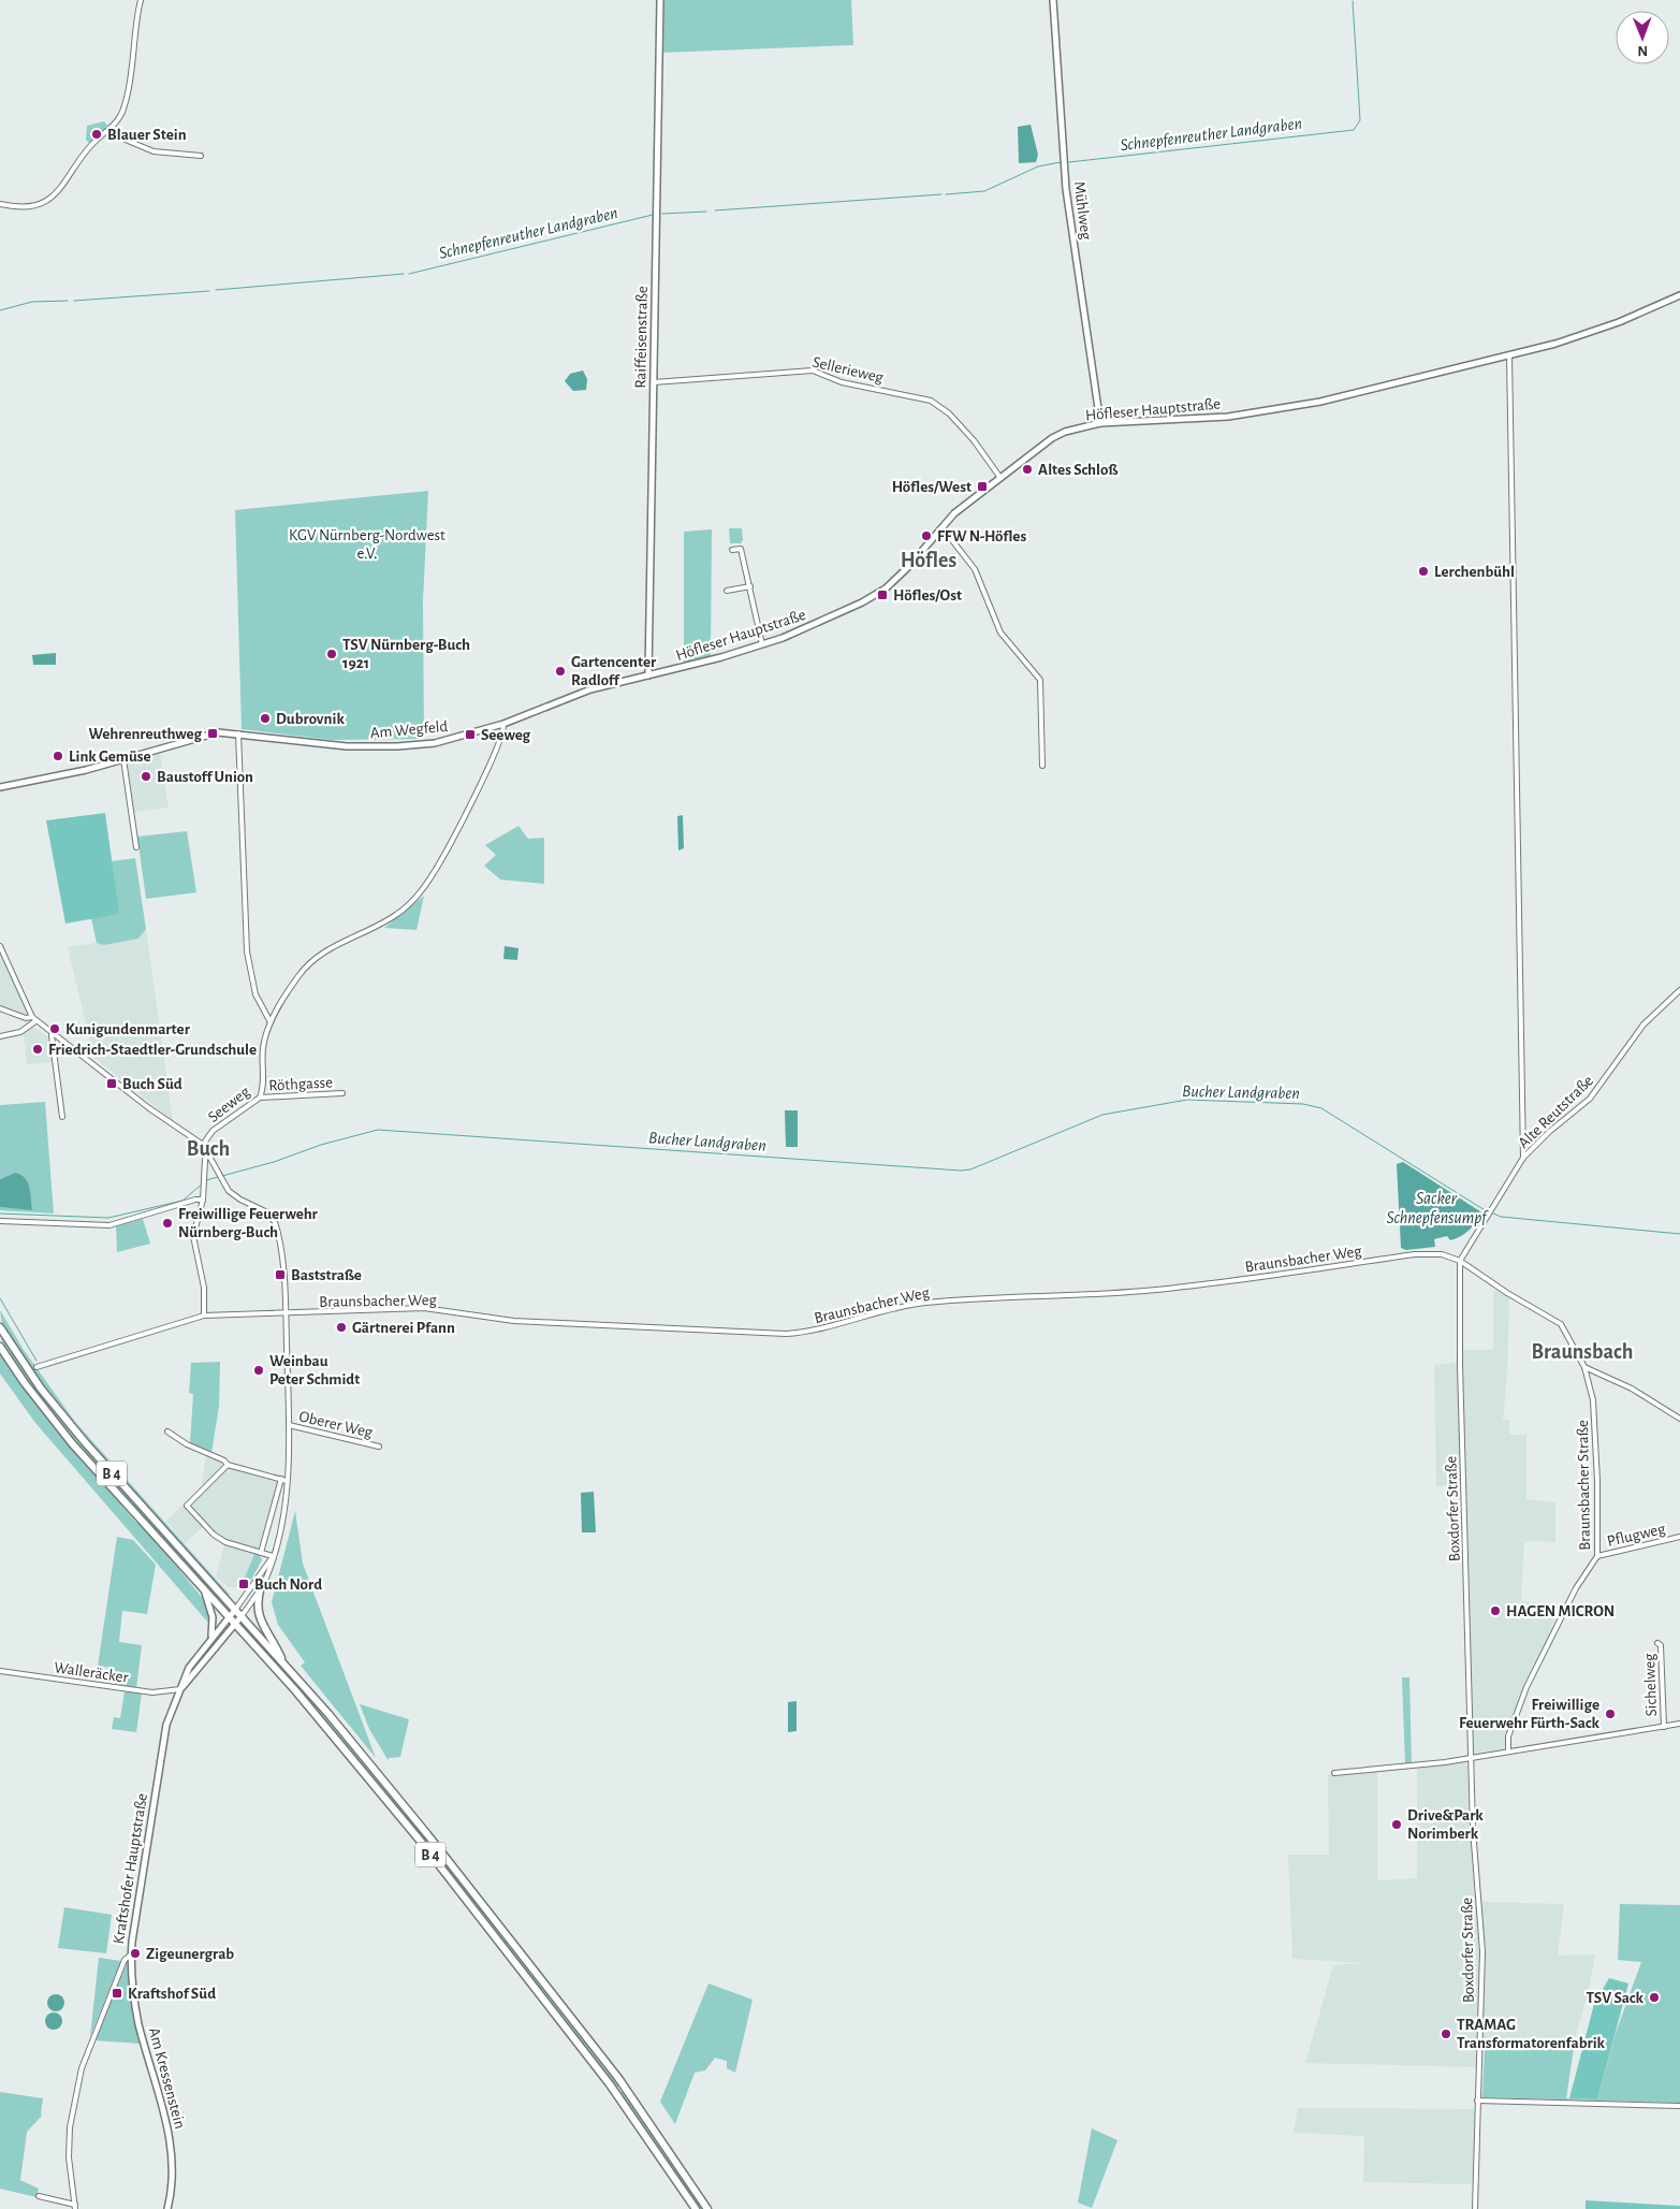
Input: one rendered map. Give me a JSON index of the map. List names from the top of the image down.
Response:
{
  "streets": {
    "main road": ["B 4"],
    "street": [
      "Mühlweg",
      "Raiffeisenstraße",
      "Sellerieweg",
      "Höfleser Hauptstraße",
      "Am Wegfeld",
      "Röthgasse",
      "Seeweg",
      "Alte Reutstraße",
      "Braunsbacher Weg",
      "Oberer Weg",
      "Braunsbacher Straße",
      "Boxdorfer Straße",
      "Pflugweg",
      "Walleräcker",
      "Sichelweg",
      "Kraftshofer Hauptstraße",
      "Am Kressenstein"
    ]
  },
  "crossings": [
    ["Mühlweg", "Höfleser Hauptstraße"],
    ["Raiffeisenstraße", "Sellerieweg"],
    ["Raiffeisenstraße", "Höfleser Hauptstraße"],
    ["Sellerieweg", "Höfleser Hauptstraße"],
    ["Höfleser Hauptstraße", "Am Wegfeld"],
    ["Höfleser Hauptstraße", "Seeweg"],
    ["Am Wegfeld", "Seeweg"],
    ["Röthgasse", "Seeweg"],
    ["Alte Reutstraße", "Braunsbacher Weg"],
    ["Alte Reutstraße", "Braunsbacher Straße"],
    ["Alte Reutstraße", "Boxdorfer Straße"],
    ["Braunsbacher Weg", "Braunsbacher Straße"],
    ["Braunsbacher Weg", "Boxdorfer Straße"],
    ["B 4", "Kraftshofer Hauptstraße"],
    ["Braunsbacher Straße", "Boxdorfer Straße"],
    ["Braunsbacher Straße", "Pflugweg"],
    ["Walleräcker", "Kraftshofer Hauptstraße"],
    ["Kraftshofer Hauptstraße", "Am Kressenstein"]
  ],
  "districts": ["Höfles", "Buch", "Braunsbach"],
  "water": ["Schnepfenreuther Landgraben", "Bucher Landgraben", "Sacker Schnepfensumpf"],
  "parks": ["KGV Nürnberg-Nordwest e.V."],
  "places": {
    "other": [
      "Blauer Stein",
      "Altes Schloß",
      "FFW N-Höfles",
      "Lerchenbühl",
      "TSV Nürnberg-Buch 1921",
      "Gartencenter Radloff",
      "Dubrovnik",
      "Link Gemüse",
      "Baustoff Union",
      "Kunigundenmarter",
      "Friedrich-Staedtler-Grundschule",
      "Freiwillige Feuerwehr Nürnberg-Buch",
      "Gärtnerei Pfann",
      "Weinbau Peter Schmidt",
      "HAGEN MICRON",
      "Freiwillige Feuerwehr Fürth-Sack",
      "Drive&Park Norimberk",
      "Zigeunergrab",
      "TSV Sack",
      "TRAMAG Transformatorenfabrik"
    ],
    "transit": [
      "Höfles/West",
      "Höfles/Ost",
      "Wehrenreuthweg",
      "Seeweg",
      "Buch Süd",
      "Baststraße",
      "Buch Nord",
      "Kraftshof Süd"
    ]
  },
  "north": "bottom"
}
